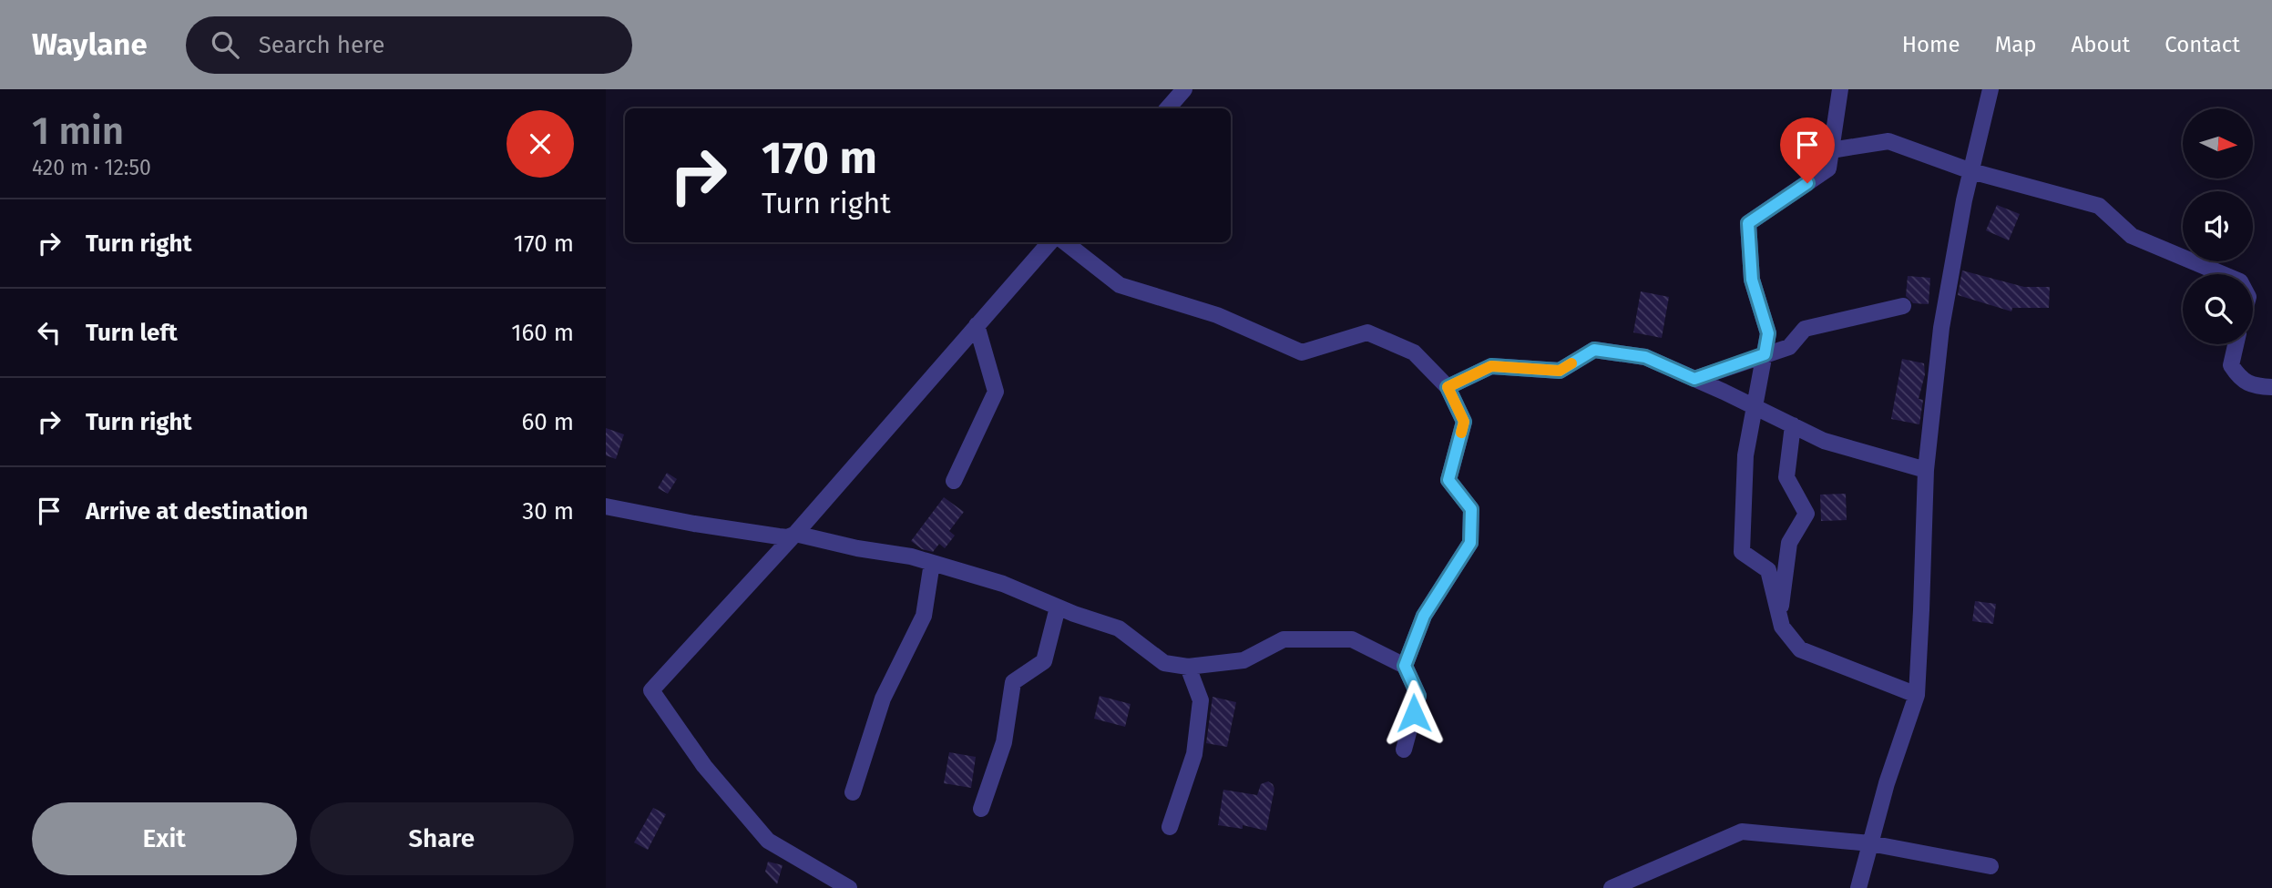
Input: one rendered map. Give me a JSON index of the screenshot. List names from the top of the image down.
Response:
{
  "north": "right",
  "page": {
    "header": "Waylane",
    "search": "Search here",
    "nav": [
      "Home",
      "Map",
      "About",
      "Contact"
    ],
    "heading": ["1 min", "420 m · 12:50"],
    "turn": ["170 m", "Turn right"],
    "list": [
      {
        "name": "Turn right",
        "value": "170 m"
      },
      {
        "name": "Turn left",
        "value": "160 m"
      },
      {
        "name": "Turn right",
        "value": "60 m"
      },
      {
        "name": "Arrive at destination",
        "value": "30 m"
      }
    ],
    "buttons": ["Exit", "Share"]
  }
}
